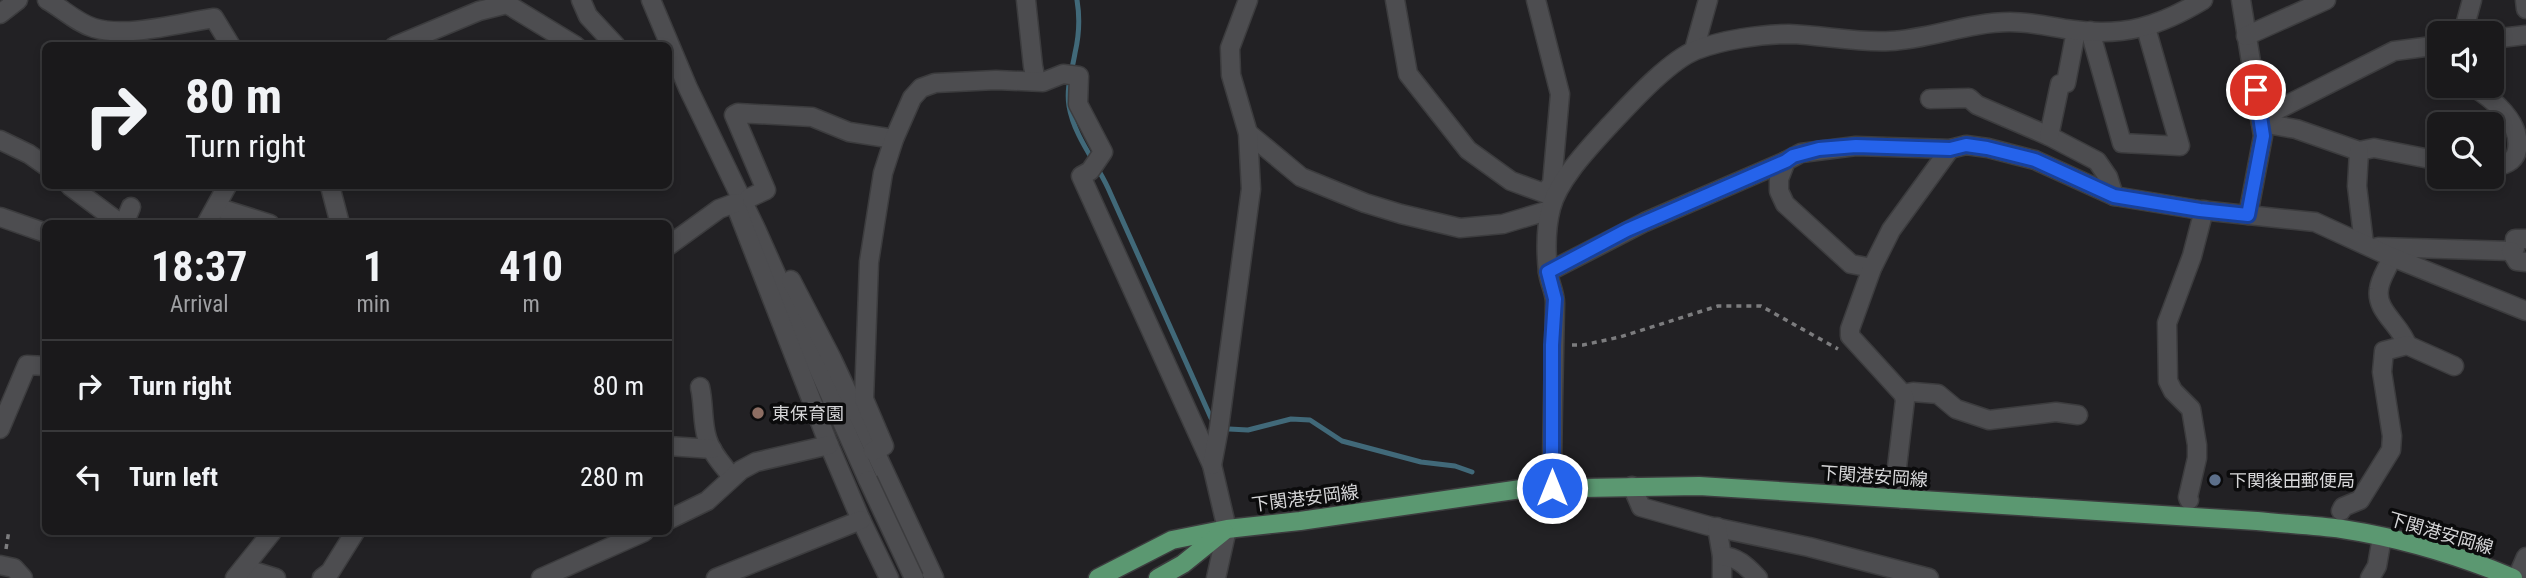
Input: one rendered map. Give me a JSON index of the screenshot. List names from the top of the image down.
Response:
{
  "streets": {
    "main road": ["下関港安岡線"]
  },
  "places": ["東保育園", "下関後田郵便局"],
  "page": {
    "turn": ["80 m", "Turn right"],
    "eta": [
      "18:37",
      "Arrival",
      "1",
      "min",
      "410",
      "m"
    ],
    "list": [
      {
        "name": "Turn right",
        "value": "80 m"
      },
      {
        "name": "Turn left",
        "value": "280 m"
      }
    ]
  }
}
